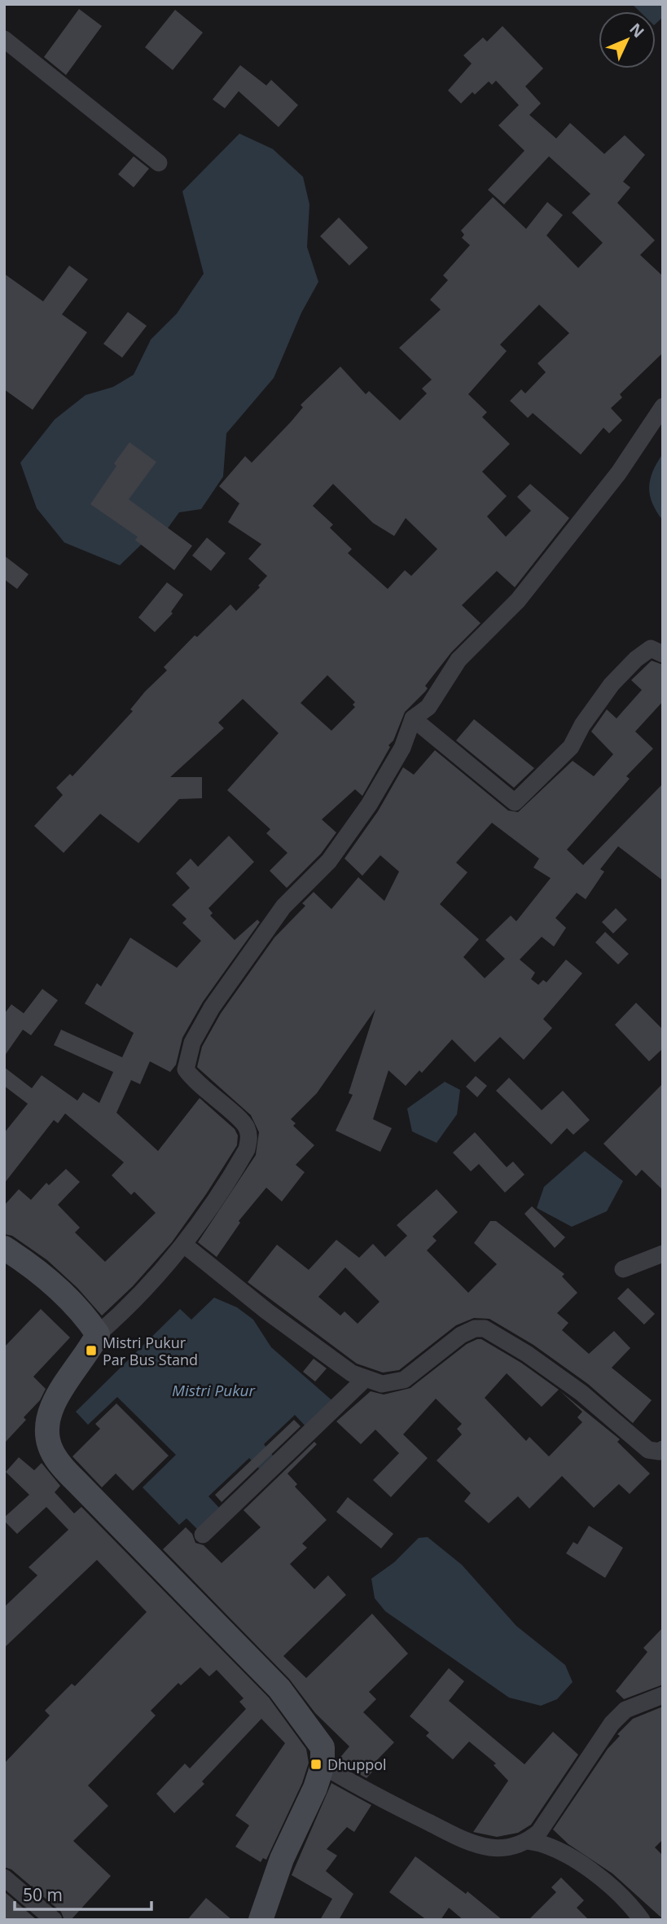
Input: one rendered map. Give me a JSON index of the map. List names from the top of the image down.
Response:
{
  "water": ["Mistri Pukur"],
  "places": {
    "transit": ["Mistri Pukur Par Bus Stand", "Dhuppol"]
  },
  "scale_bar": "50 m",
  "north": "top right"
}
